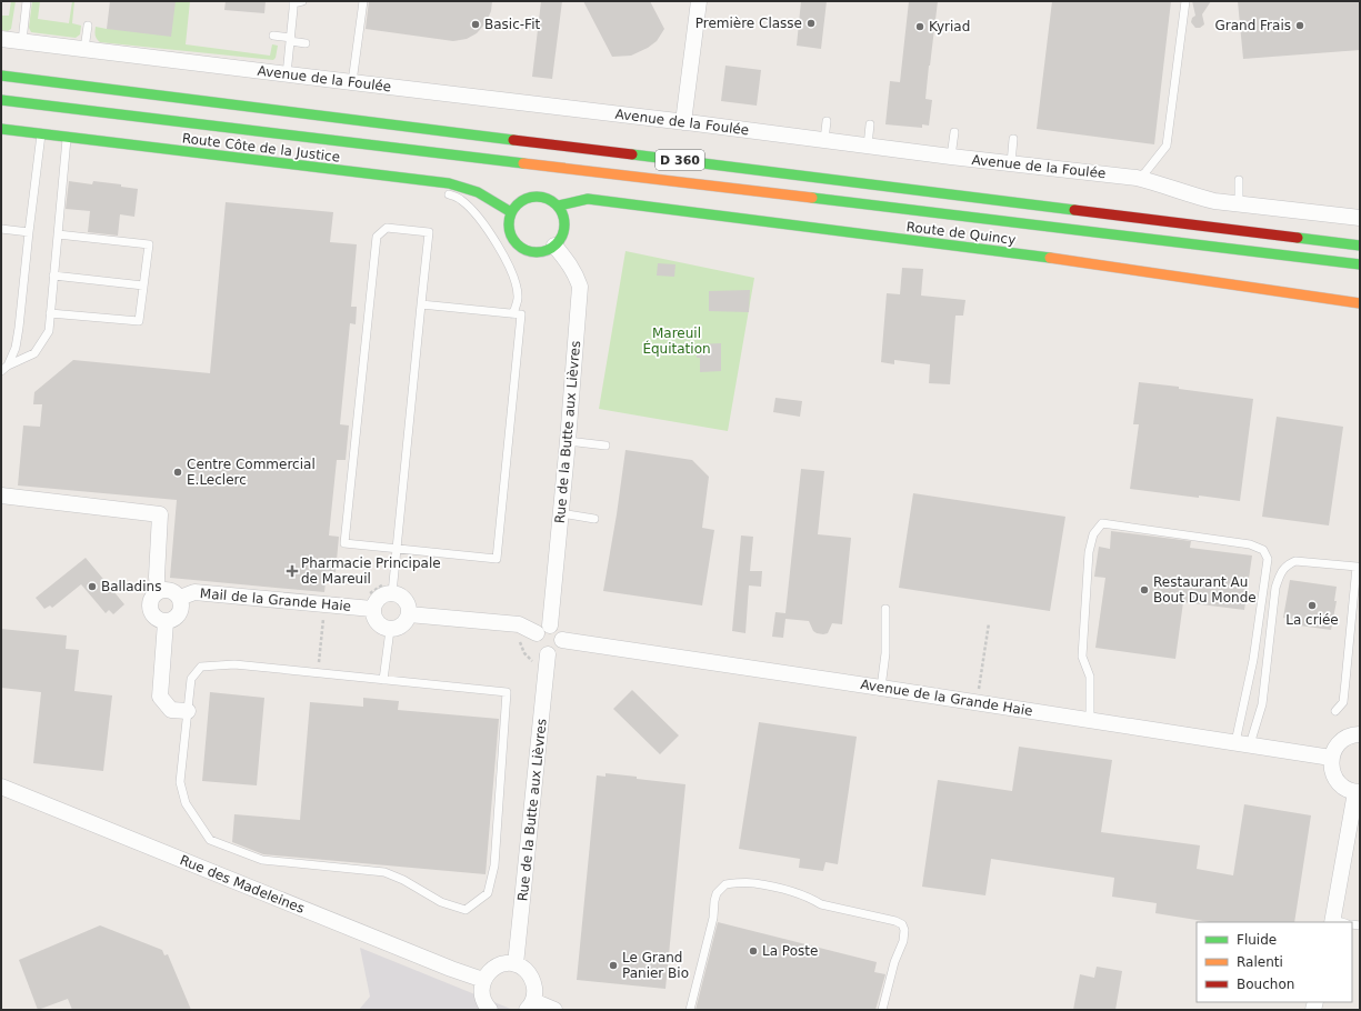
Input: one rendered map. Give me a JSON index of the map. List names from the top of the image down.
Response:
{
  "streets": {
    "main road": ["Route Côte de la Justice", "D 360", "Route de Quincy"],
    "street": [
      "Avenue de la Foulée",
      "Rue de la Butte aux Lièvres",
      "Mail de la Grande Haie",
      "Avenue de la Grande Haie",
      "Rue des Madeleines"
    ]
  },
  "crossings": [
    ["Route Côte de la Justice", "Route de Quincy"],
    ["Route Côte de la Justice", "Rue de la Butte aux Lièvres"],
    ["Route de Quincy", "Rue de la Butte aux Lièvres"],
    ["Rue de la Butte aux Lièvres", "Avenue de la Grande Haie"]
  ],
  "parks": ["Mareuil Équitation"],
  "places": {
    "other": [
      "Première Classe",
      "Basic-Fit",
      "Grand Frais",
      "Kyriad",
      "Centre Commercial E.Leclerc",
      "Balladins",
      "Restaurant Au Bout Du Monde",
      "La criée",
      "La Poste",
      "Le Grand Panier Bio"
    ],
    "health": ["Pharmacie Principale de Mareuil"]
  },
  "legend": ["Fluide", "Ralenti", "Bouchon"]
}
